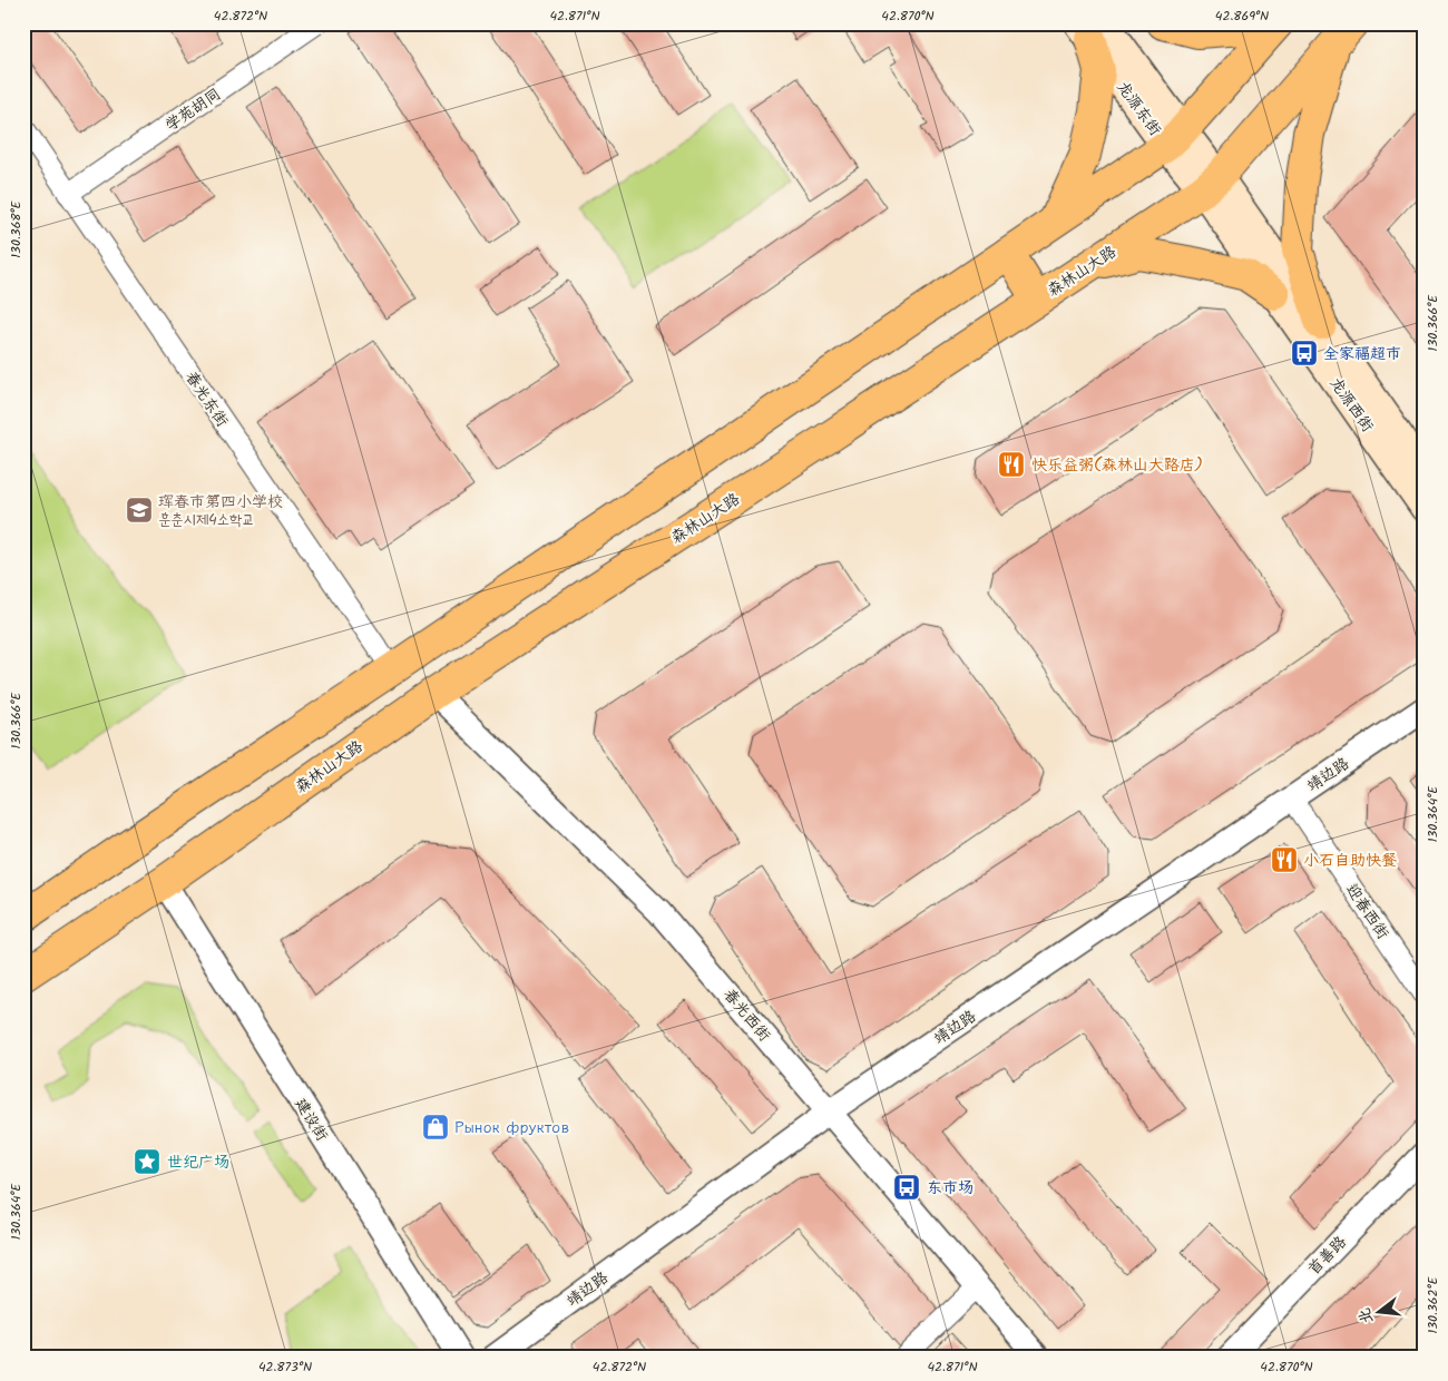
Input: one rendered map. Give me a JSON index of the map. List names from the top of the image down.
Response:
{
  "streets": {
    "main road": ["龙源东街", "森林山大路", "龙源西街"],
    "street": [
      "学苑胡同",
      "春光东街",
      "靖边路",
      "迎春西街",
      "春光西街",
      "建设街",
      "首善路"
    ]
  },
  "crossings": [
    ["龙源东街", "森林山大路"],
    ["龙源东街", "龙源西街"],
    ["学苑胡同", "春光东街"],
    ["森林山大路", "龙源西街"],
    ["森林山大路", "春光西街"],
    ["森林山大路", "建设街"],
    ["靖边路", "迎春西街"],
    ["靖边路", "春光西街"]
  ],
  "places": {
    "bus stop": ["全家福超市", "东市场"],
    "restaurant": ["快乐益粥(森林山大路店)", "小石自助快餐"],
    "school or university": ["珲春市第四小学校 훈춘시제4소학교"],
    "shop": ["Рынок фруктов"],
    "place": ["世纪广场"]
  },
  "north": "left",
  "coordinates": [
    "42.872°N",
    "42.871°N",
    "42.870°N",
    "42.869°N",
    "130.368°E",
    "130.366°E",
    "130.364°E",
    "130.362°E",
    "42.873°N"
  ]
}
